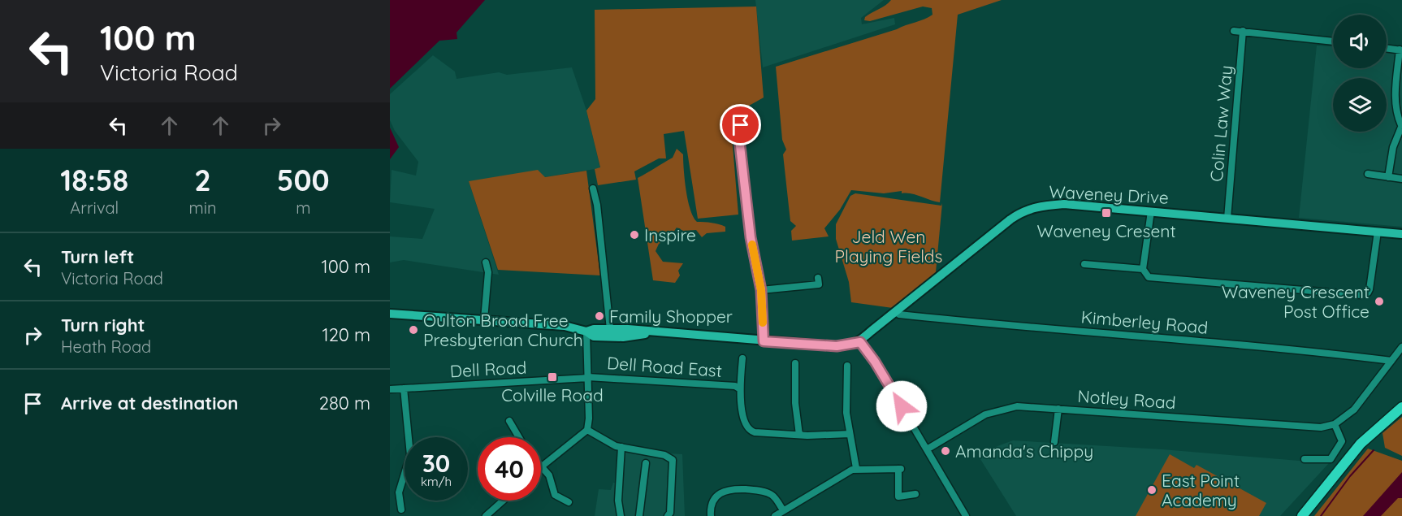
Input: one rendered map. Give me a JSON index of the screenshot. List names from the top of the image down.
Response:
{
  "streets": {
    "main road": ["Waveney Drive"],
    "street": [
      "Colin Law Way",
      "Kimberley Road",
      "Dell Road East",
      "Dell Road",
      "Notley Road"
    ]
  },
  "crossings": [
    ["Colin Law Way", "Waveney Drive"],
    ["Waveney Drive", "Kimberley Road"],
    ["Dell Road East", "Dell Road"]
  ],
  "parks": ["Jeld Wen Playing Fields"],
  "places": {
    "transit": ["Waveney Cresent", "Colville Road"],
    "other": [
      "Inspire",
      "Waveney Crescent Post Office",
      "Family Shopper",
      "Oulton Broad Free Presbyterian Church",
      "Amanda's Chippy",
      "East Point Academy"
    ]
  },
  "page": {
    "turn": ["100 m", "Victoria Road"],
    "eta": [
      "18:58",
      "Arrival",
      "2",
      "min",
      "500",
      "m"
    ],
    "list": [
      {
        "name": "Turn left",
        "note": "Victoria Road",
        "value": "100 m"
      },
      {
        "name": "Turn right",
        "note": "Heath Road",
        "value": "120 m"
      },
      {
        "name": "Arrive at destination",
        "value": "280 m"
      }
    ],
    "speed": "30 km/h",
    "limit": "40"
  }
}
